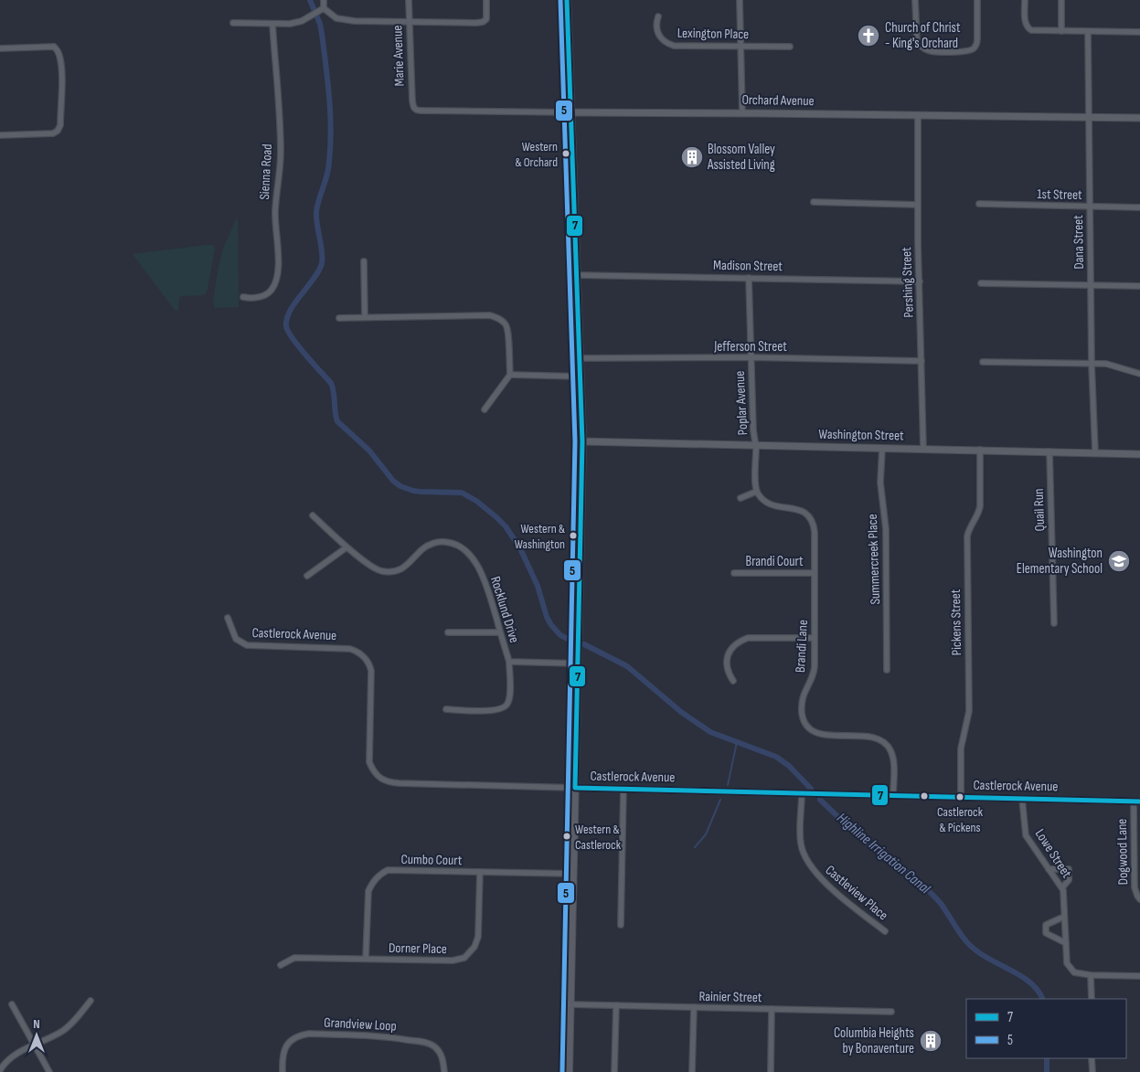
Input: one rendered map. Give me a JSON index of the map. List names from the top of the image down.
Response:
{
  "streets": {
    "street": [
      "Lexington Place",
      "Marie Avenue",
      "Orchard Avenue",
      "Sienna Road",
      "1st Street",
      "Dana Street",
      "Madison Street",
      "Pershing Street",
      "Jefferson Street",
      "Poplar Avenue",
      "Washington Street",
      "Quail Run",
      "Summercreek Place",
      "Brandi Court",
      "Rocklund Drive",
      "Pickens Street",
      "Castlerock Avenue",
      "Brandi Lane",
      "Dogwood Lane",
      "Lowe Street",
      "Cumbo Court",
      "Castleview Place",
      "Dorner Place",
      "Rainier Street",
      "Grandview Loop"
    ]
  },
  "crossings": [
    ["Marie Avenue", "Orchard Avenue"],
    ["Orchard Avenue", "Dana Street"],
    ["Orchard Avenue", "Pershing Street"],
    ["1st Street", "Dana Street"],
    ["Dana Street", "Washington Street"],
    ["Madison Street", "Pershing Street"],
    ["Madison Street", "Poplar Avenue"],
    ["Pershing Street", "Jefferson Street"],
    ["Pershing Street", "Washington Street"],
    ["Jefferson Street", "Poplar Avenue"],
    ["Poplar Avenue", "Washington Street"],
    ["Washington Street", "Quail Run"],
    ["Washington Street", "Summercreek Place"],
    ["Washington Street", "Pickens Street"],
    ["Brandi Court", "Brandi Lane"],
    ["Pickens Street", "Castlerock Avenue"],
    ["Castlerock Avenue", "Brandi Lane"],
    ["Castlerock Avenue", "Dogwood Lane"],
    ["Castlerock Avenue", "Lowe Street"],
    ["Castlerock Avenue", "Castleview Place"],
    ["Cumbo Court", "Dorner Place"]
  ],
  "water": ["Highline Irrigation Canal"],
  "places": {
    "church": ["Church of Christ - King's Orchard"],
    "other": [
      "Western & Orchard",
      "Western & Washington",
      "Castlerock & Pickens",
      "Western & Castlerock"
    ],
    "building": ["Blossom Valley Assisted Living", "Columbia Heights by Bonaventure"],
    "school or university": ["Washington Elementary School"]
  },
  "lines": ["transit line 7", "transit line 5"],
  "legend": ["7", "5"],
  "north": "top"
}
